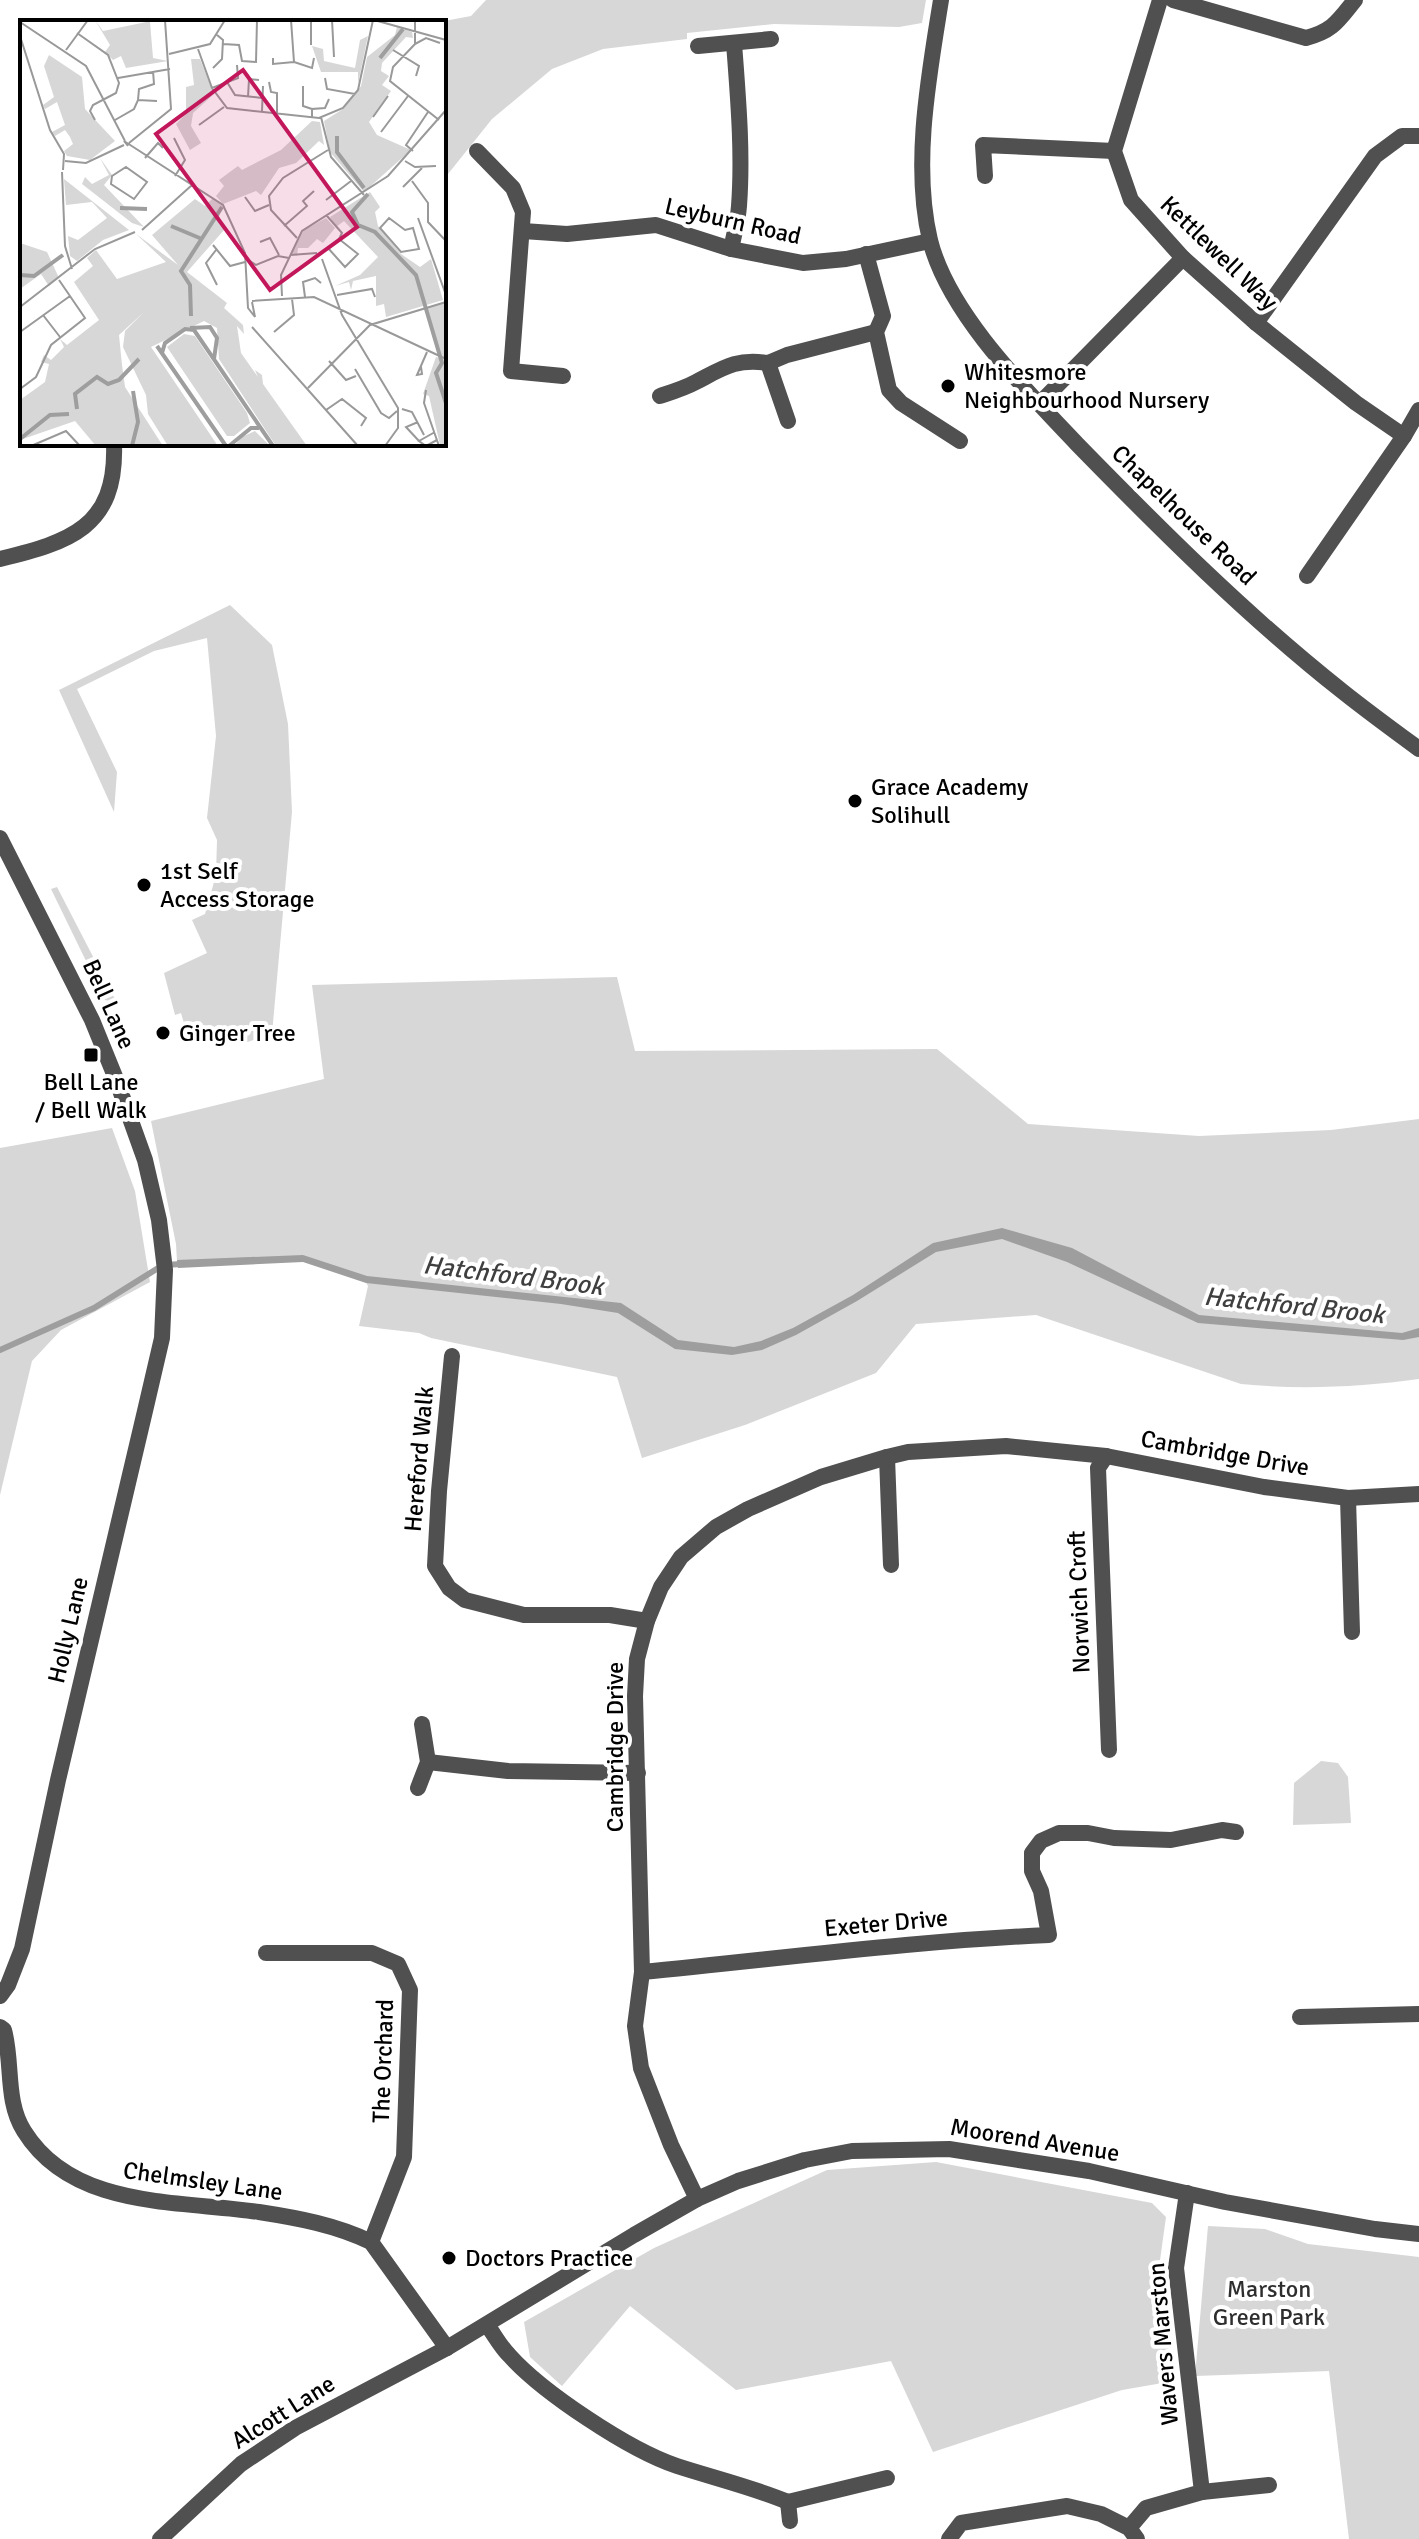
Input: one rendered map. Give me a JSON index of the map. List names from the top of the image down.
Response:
{
  "streets": {
    "street": [
      "Leyburn Road",
      "Kettlewell Way",
      "Chapelhouse Road",
      "Bell Lane",
      "Cambridge Drive",
      "Hereford Walk",
      "Norwich Croft",
      "Holly Lane",
      "Exeter Drive",
      "The Orchard",
      "Moorend Avenue",
      "Chelmsley Lane",
      "Wavers Marston",
      "Alcott Lane"
    ]
  },
  "crossings": [
    ["Leyburn Road", "Chapelhouse Road"],
    ["Bell Lane", "Holly Lane"],
    ["Cambridge Drive", "Hereford Walk"],
    ["Cambridge Drive", "Norwich Croft"],
    ["Cambridge Drive", "Exeter Drive"],
    ["Cambridge Drive", "Moorend Avenue"],
    ["The Orchard", "Chelmsley Lane"],
    ["Moorend Avenue", "Wavers Marston"],
    ["Moorend Avenue", "Alcott Lane"]
  ],
  "water": ["Hatchford Brook"],
  "parks": ["Marston Green Park"],
  "places": {
    "other": [
      "Whitesmore Neighbourhood Nursery",
      "Grace Academy Solihull",
      "1st Self Access Storage",
      "Ginger Tree",
      "Doctors Practice"
    ],
    "transit": ["Bell Lane / Bell Walk"]
  }
}
